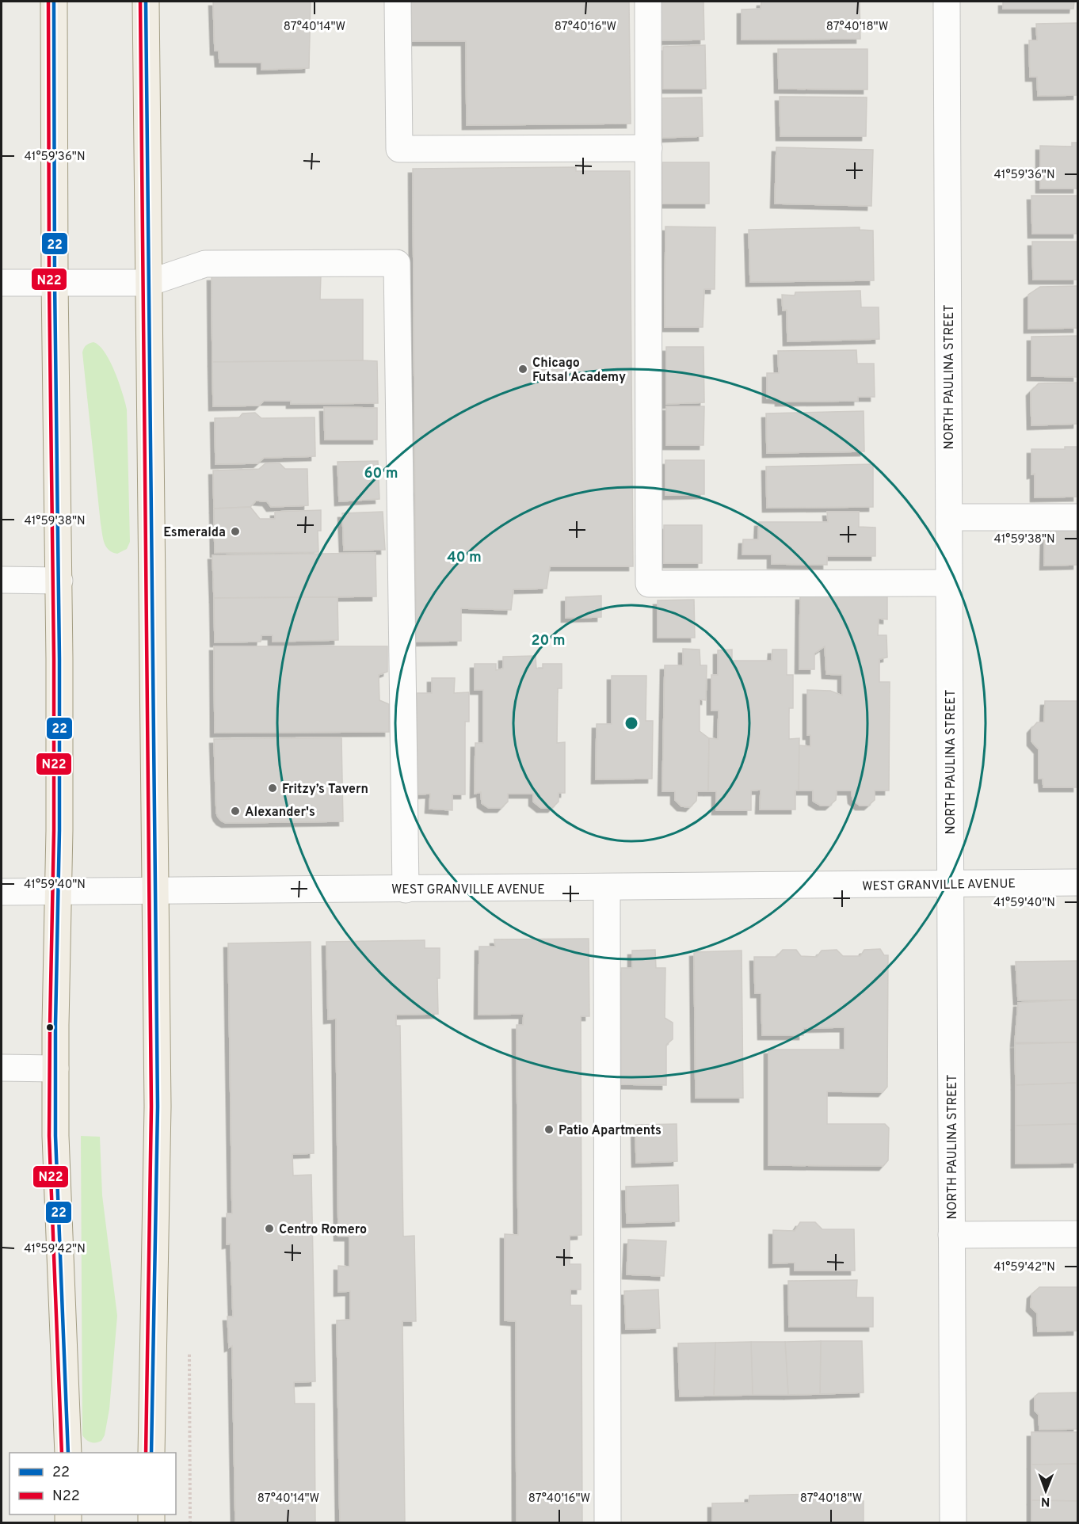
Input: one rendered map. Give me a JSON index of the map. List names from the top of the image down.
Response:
{
  "streets": {
    "street": ["NORTH PAULINA STREET", "WEST GRANVILLE AVENUE"]
  },
  "crossings": [
    ["NORTH PAULINA STREET", "WEST GRANVILLE AVENUE"]
  ],
  "places": [
    "Chicago Futsal Academy",
    "Esmeralda",
    "Fritzy’s Tavern",
    "Alexander's",
    "Patio Apartments",
    "Centro Romero"
  ],
  "lines": ["transit line 22", "transit line N22"],
  "legend": ["22", "N22"],
  "north": "bottom",
  "coordinates": [
    "87°40'14\"W",
    "87°40'16\"W",
    "87°40'18\"W",
    "41°59'36\"N",
    "41°59'38\"N",
    "41°59'40\"N",
    "41°59'42\"N"
  ],
  "rings": ["60 m", "40 m", "20 m"]
}
